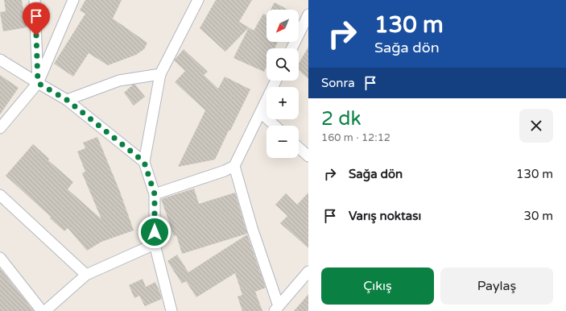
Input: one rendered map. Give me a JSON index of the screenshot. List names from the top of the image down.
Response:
{
  "north": "bottom left",
  "page": {
    "turn": ["130 m", "Sağa dön"],
    "map_buttons": ["+", "−"],
    "then": "Sonra",
    "heading": ["2 dk", "160 m · 12:12"],
    "list": [
      {
        "name": "Sağa dön",
        "value": "130 m"
      },
      {
        "name": "Varış noktası",
        "value": "30 m"
      }
    ],
    "buttons": ["Çıkış", "Paylaş"]
  }
}
